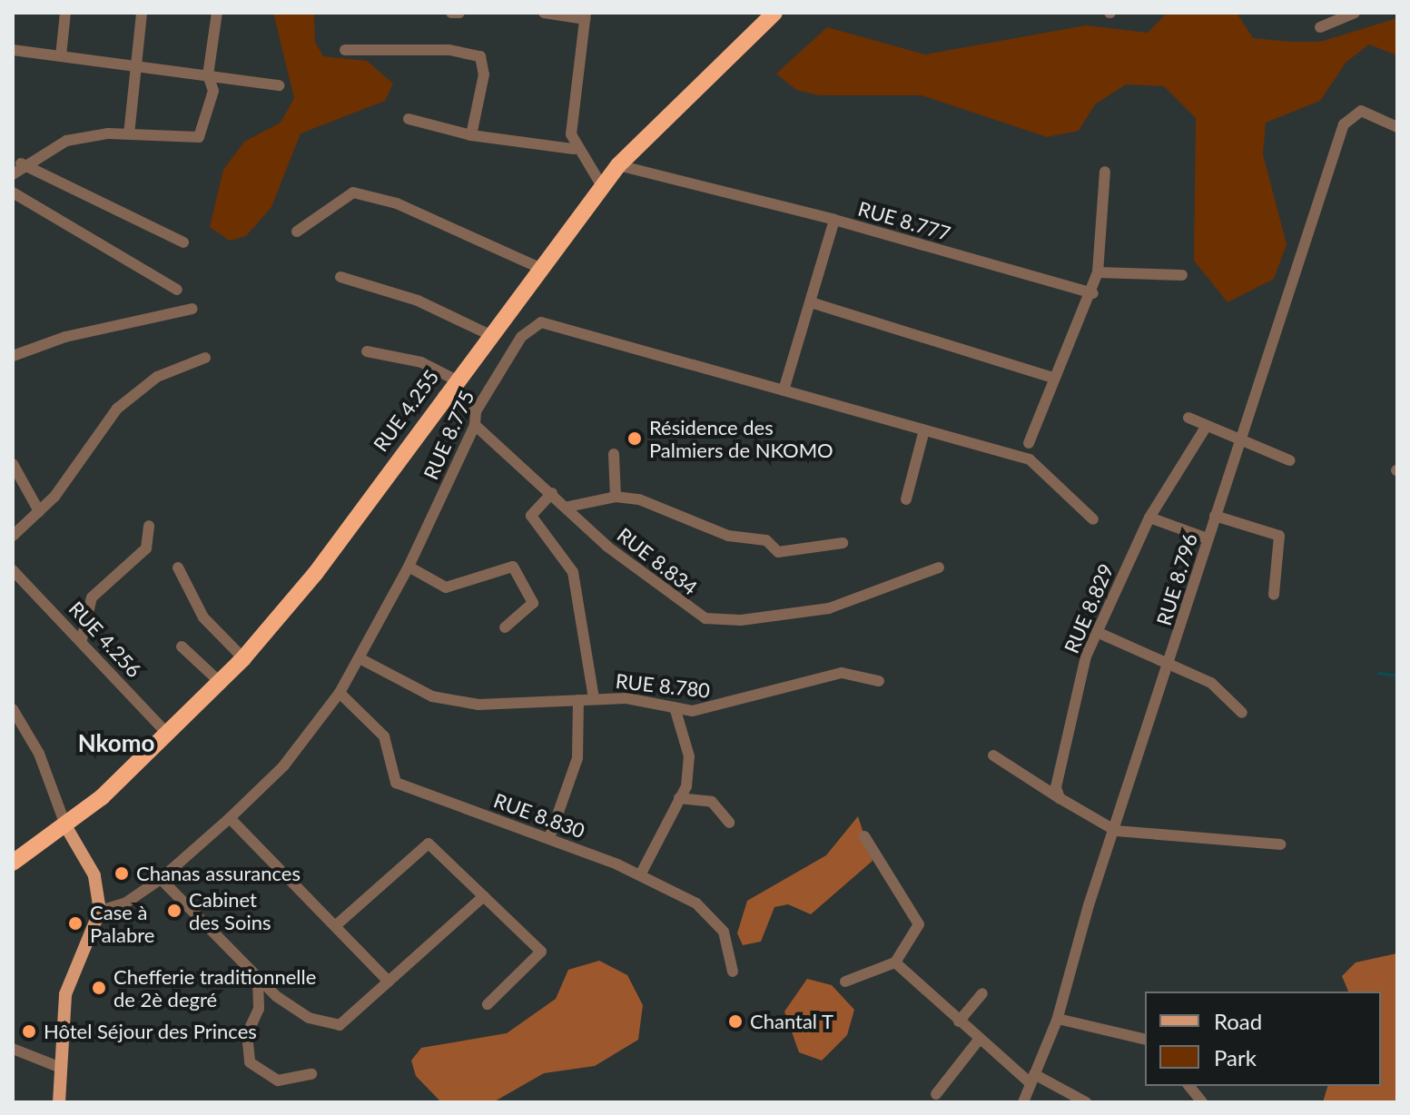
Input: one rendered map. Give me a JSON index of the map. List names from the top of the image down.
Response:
{
  "streets": {
    "highway": ["RUE 4.255"],
    "street": [
      "RUE 8.777",
      "RUE 8.775",
      "RUE 8.834",
      "RUE 8.796",
      "RUE 8.829",
      "RUE 4.256",
      "RUE 8.780",
      "RUE 8.830"
    ]
  },
  "crossings": [
    ["RUE 8.777", "RUE 8.775"],
    ["RUE 4.255", "RUE 4.256"],
    ["RUE 8.775", "RUE 8.834"],
    ["RUE 8.775", "RUE 8.780"],
    ["RUE 8.775", "RUE 8.830"]
  ],
  "districts": ["Nkomo"],
  "places": [
    "Résidence des Palmiers de NKOMO",
    "Chanas assurances",
    "Cabinet des Soins",
    "Case à Palabre",
    "Chefferie traditionnelle de 2è degré",
    "Chantal T",
    "Hôtel Séjour des Princes"
  ],
  "legend": ["Road", "Park"]
}
